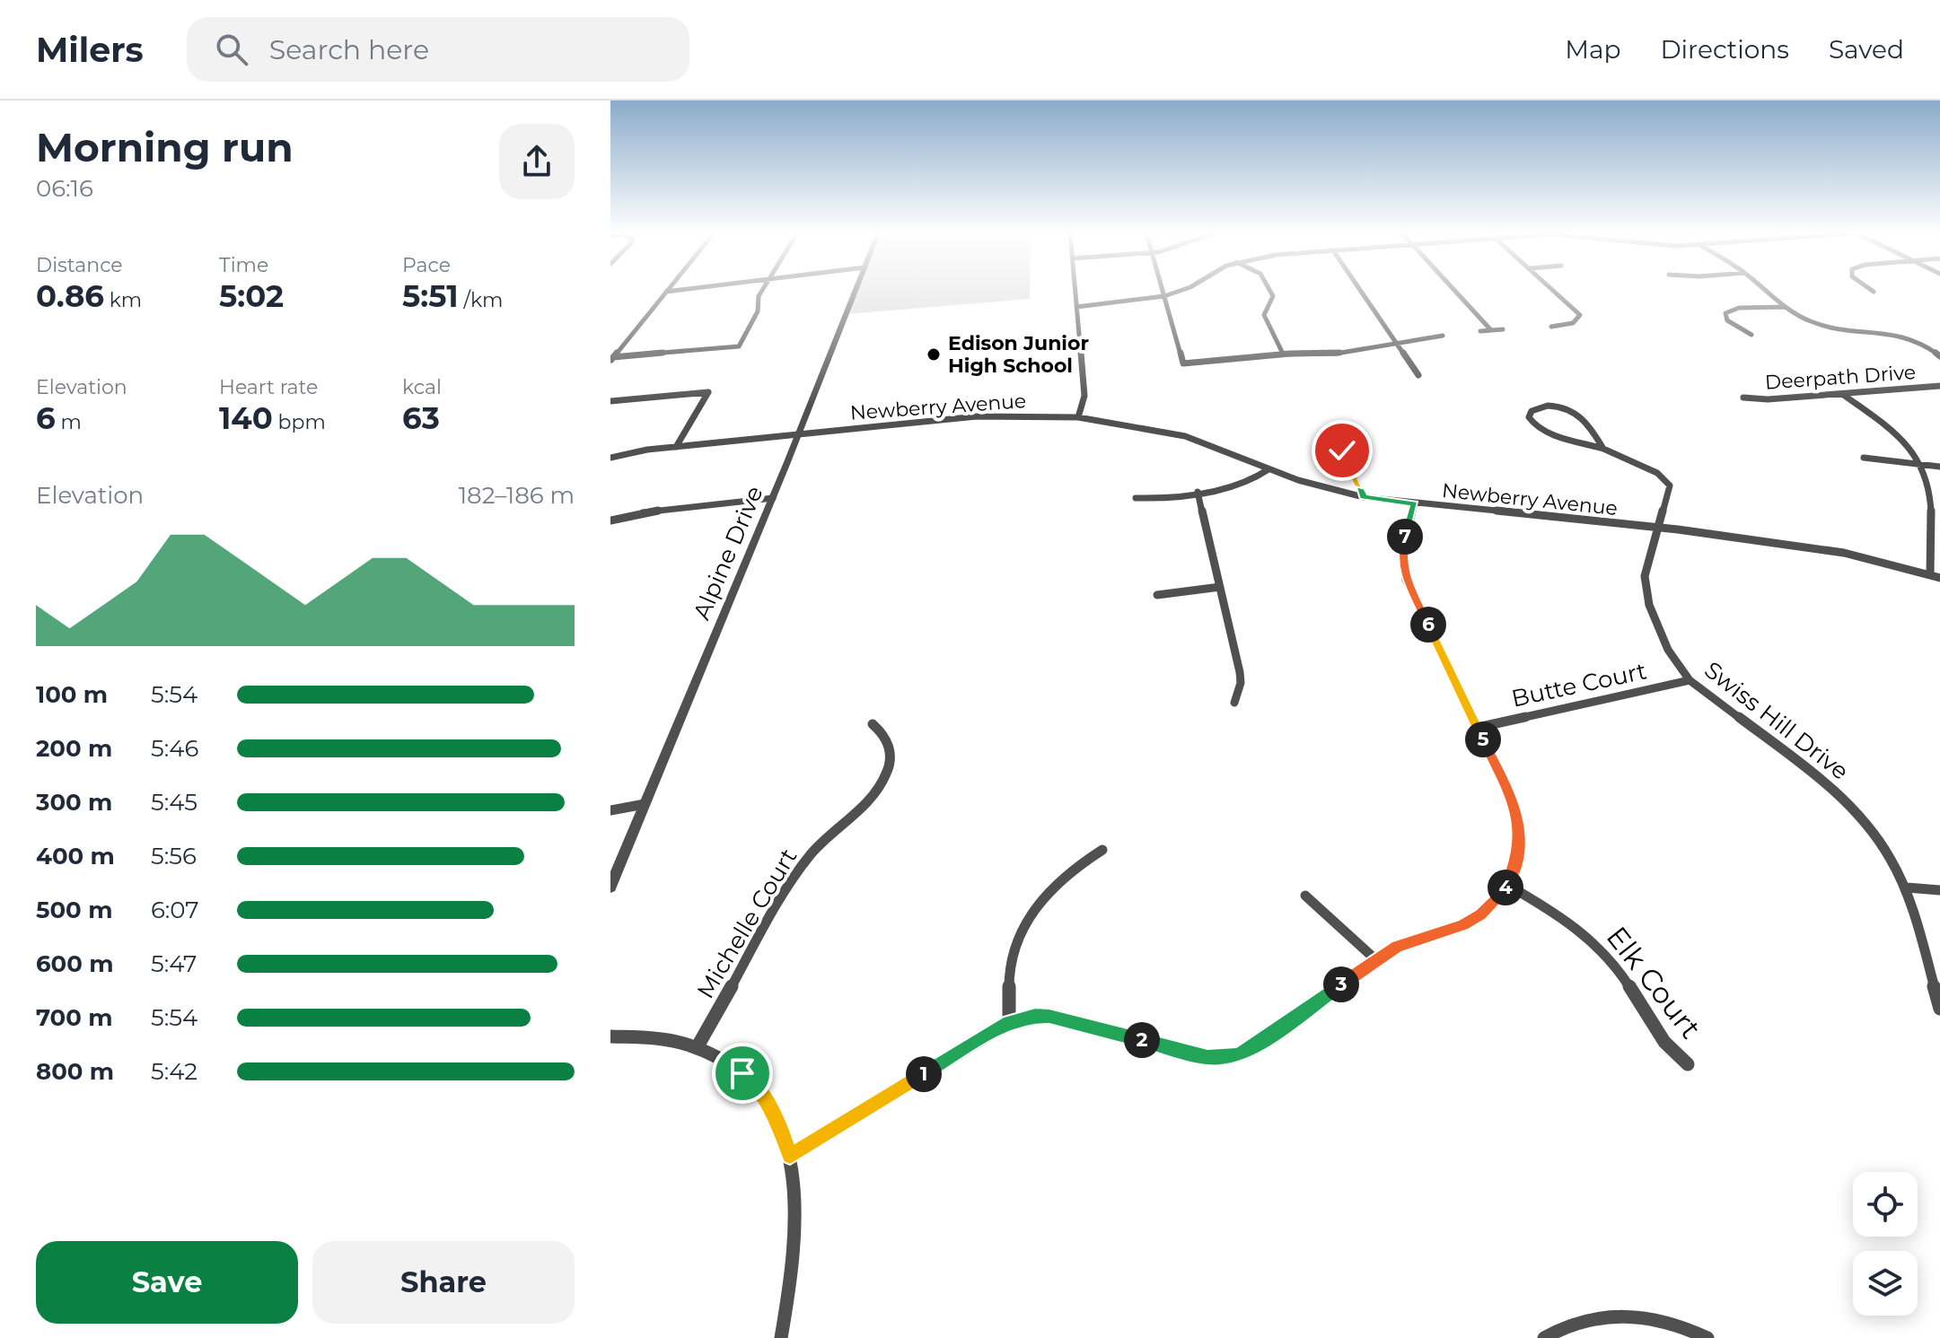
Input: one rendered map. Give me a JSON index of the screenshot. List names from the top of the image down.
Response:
{
  "streets": {
    "street": [
      "Deerpath Drive",
      "Newberry Avenue",
      "Alpine Drive",
      "Butte Court",
      "Swiss Hill Drive",
      "Michelle Court",
      "Elk Court"
    ]
  },
  "crossings": [
    ["Newberry Avenue", "Alpine Drive"],
    ["Newberry Avenue", "Swiss Hill Drive"],
    ["Butte Court", "Swiss Hill Drive"]
  ],
  "places": ["Edison Junior High School"],
  "page": {
    "header": "Milers",
    "search": "Search here",
    "nav": ["Map", "Directions", "Saved"],
    "heading": ["Morning run", "06:16"],
    "stats": [
      ["Distance", "0.86 km"],
      ["Time", "5:02"],
      ["Pace", "5:51 /km"],
      ["Elevation", "6 m"],
      ["Heart rate", "140 bpm"],
      ["kcal", "63"]
    ],
    "chart": ["Elevation", "182–186 m"],
    "pins": [
      "7",
      "6",
      "5",
      "4",
      "3",
      "2",
      "1"
    ],
    "list": [
      {
        "name": "100 m",
        "note": "5:54"
      },
      {
        "name": "200 m",
        "note": "5:46"
      },
      {
        "name": "300 m",
        "note": "5:45"
      },
      {
        "name": "400 m",
        "note": "5:56"
      },
      {
        "name": "500 m",
        "note": "6:07"
      },
      {
        "name": "600 m",
        "note": "5:47"
      },
      {
        "name": "700 m",
        "note": "5:54"
      },
      {
        "name": "800 m",
        "note": "5:42"
      }
    ],
    "buttons": ["Save", "Share"]
  }
}
